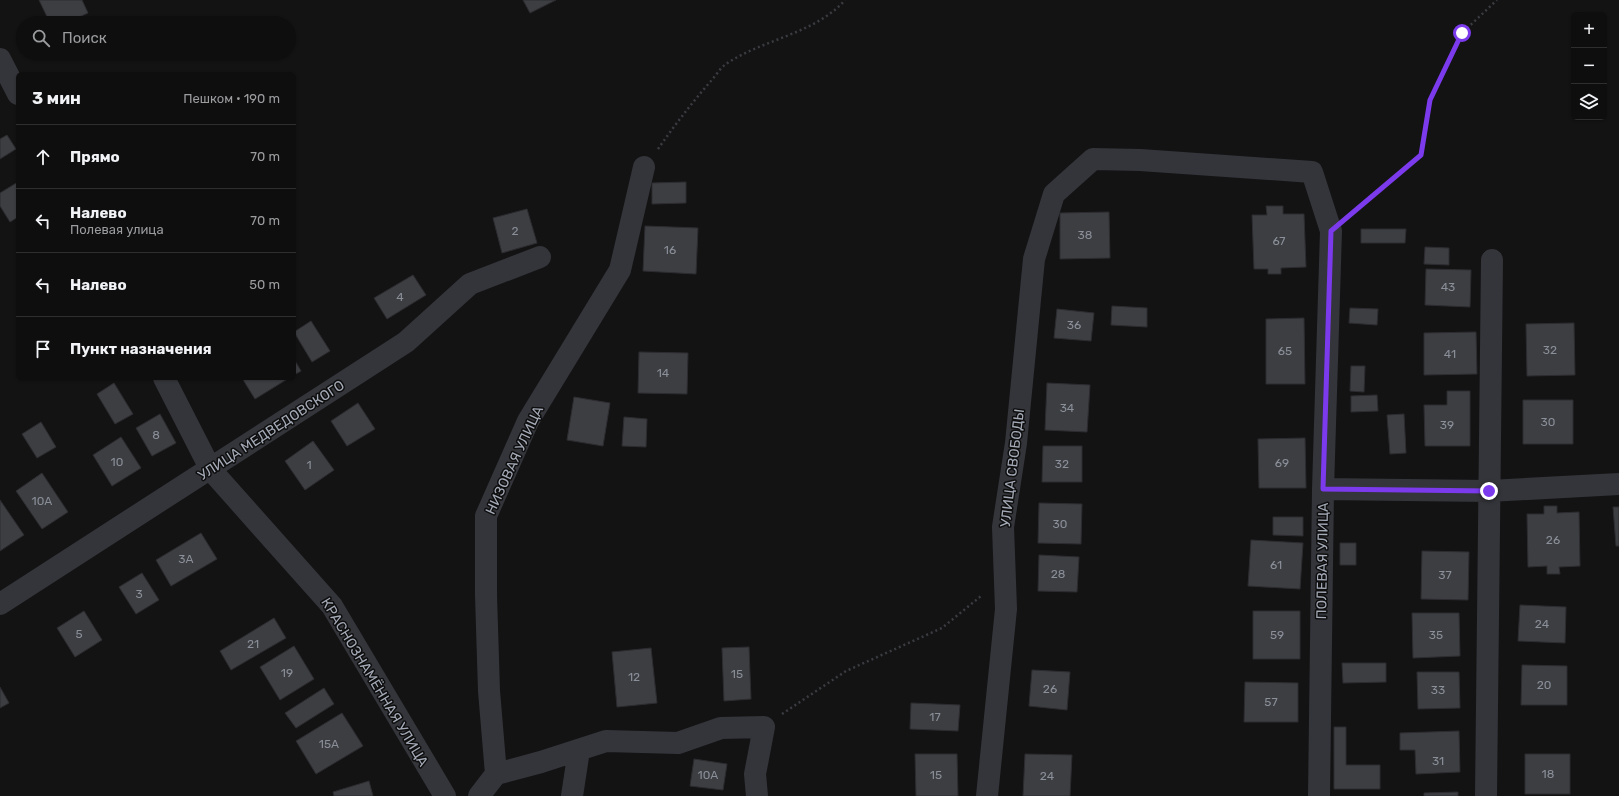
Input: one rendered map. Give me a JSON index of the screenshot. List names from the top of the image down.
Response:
{
  "streets": {
    "street": [
      "УЛИЦА МЕДВЕДОВСКОГО",
      "НИЗОВАЯ УЛИЦА",
      "УЛИЦА СВОБОДЫ",
      "ПОЛЕВАЯ УЛИЦА",
      "КРАСНОЗНАМЁННАЯ УЛИЦА"
    ]
  },
  "crossings": [
    ["УЛИЦА МЕДВЕДОВСКОГО", "КРАСНОЗНАМЁННАЯ УЛИЦА"],
    ["УЛИЦА СВОБОДЫ", "ПОЛЕВАЯ УЛИЦА"]
  ],
  "house_numbers": [
    "2",
    "38",
    "67",
    "16",
    "43",
    "4",
    "36",
    "32",
    "65",
    "41",
    "14",
    "34",
    "30",
    "39",
    "8",
    "10",
    "69",
    "32",
    "1",
    "10А",
    "30",
    "26",
    "3А",
    "61",
    "28",
    "37",
    "3",
    "24",
    "5",
    "59",
    "35",
    "21",
    "19",
    "15",
    "12",
    "20",
    "26",
    "33",
    "57",
    "17",
    "15А",
    "31",
    "18",
    "10А",
    "15",
    "24"
  ],
  "page": {
    "map_buttons": ["+", "−"],
    "search": "Поиск",
    "heading": ["3 мин", "Пешком · 190 m"],
    "list": [
      ["Прямо", "70 m"],
      ["Налево", "Полевая улица", "70 m"],
      ["Налево", "50 m"],
      "Пункт назначения"
    ]
  }
}
